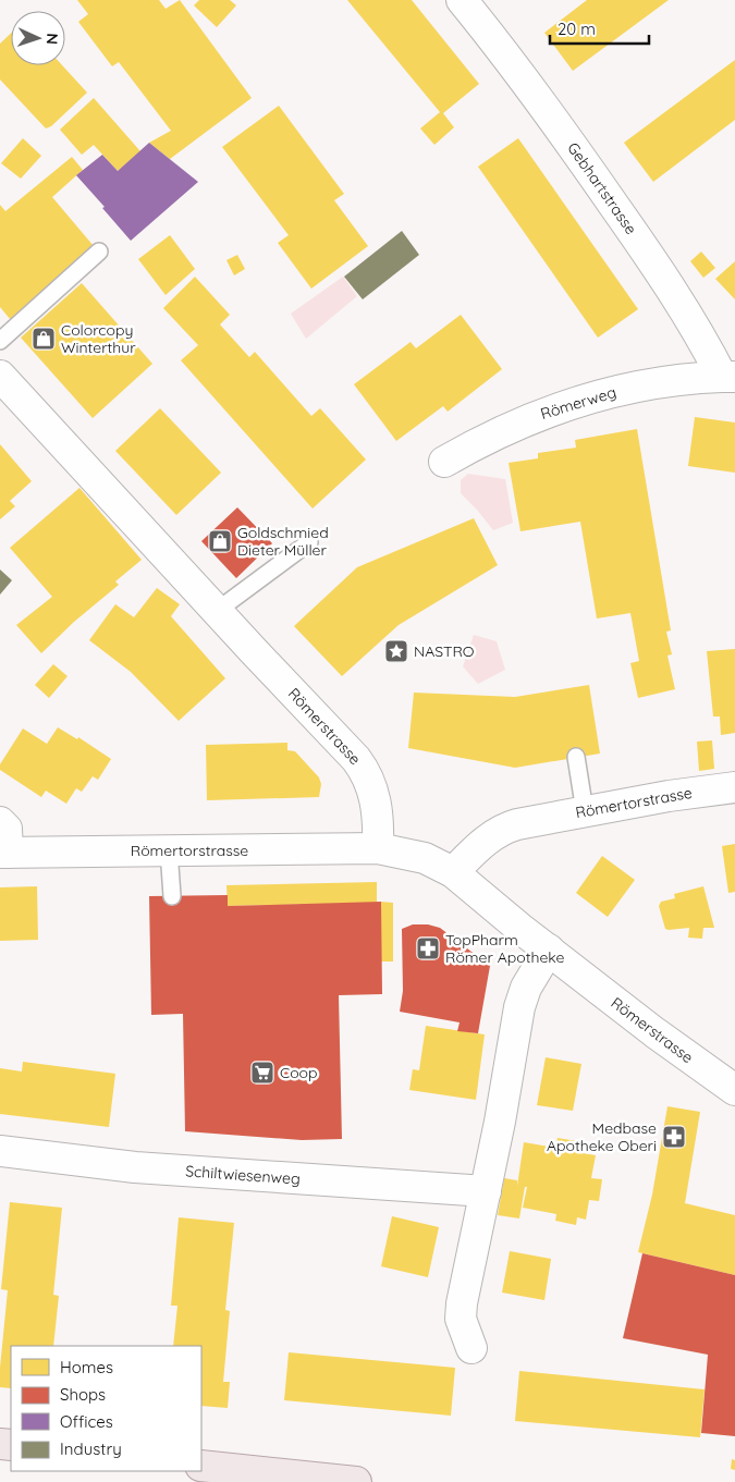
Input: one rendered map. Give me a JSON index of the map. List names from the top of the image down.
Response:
{
  "streets": {
    "street": [
      "Gebhartstrasse",
      "Römerweg",
      "Römerstrasse",
      "Römertorstrasse",
      "Schiltwiesenweg"
    ]
  },
  "crossings": [
    ["Gebhartstrasse", "Römerweg"],
    ["Römerstrasse", "Römertorstrasse"]
  ],
  "places": {
    "shop": ["Colorcopy Winterthur", "Goldschmied Dieter Müller"],
    "place": ["NASTRO"],
    "pharmacy": ["TopPharm Römer Apotheke", "Medbase Apotheke Oberi"],
    "supermarket": ["Coop"]
  },
  "legend": [
    "Homes",
    "Shops",
    "Offices",
    "Industry"
  ],
  "scale_bar": "20 m",
  "north": "right"
}
